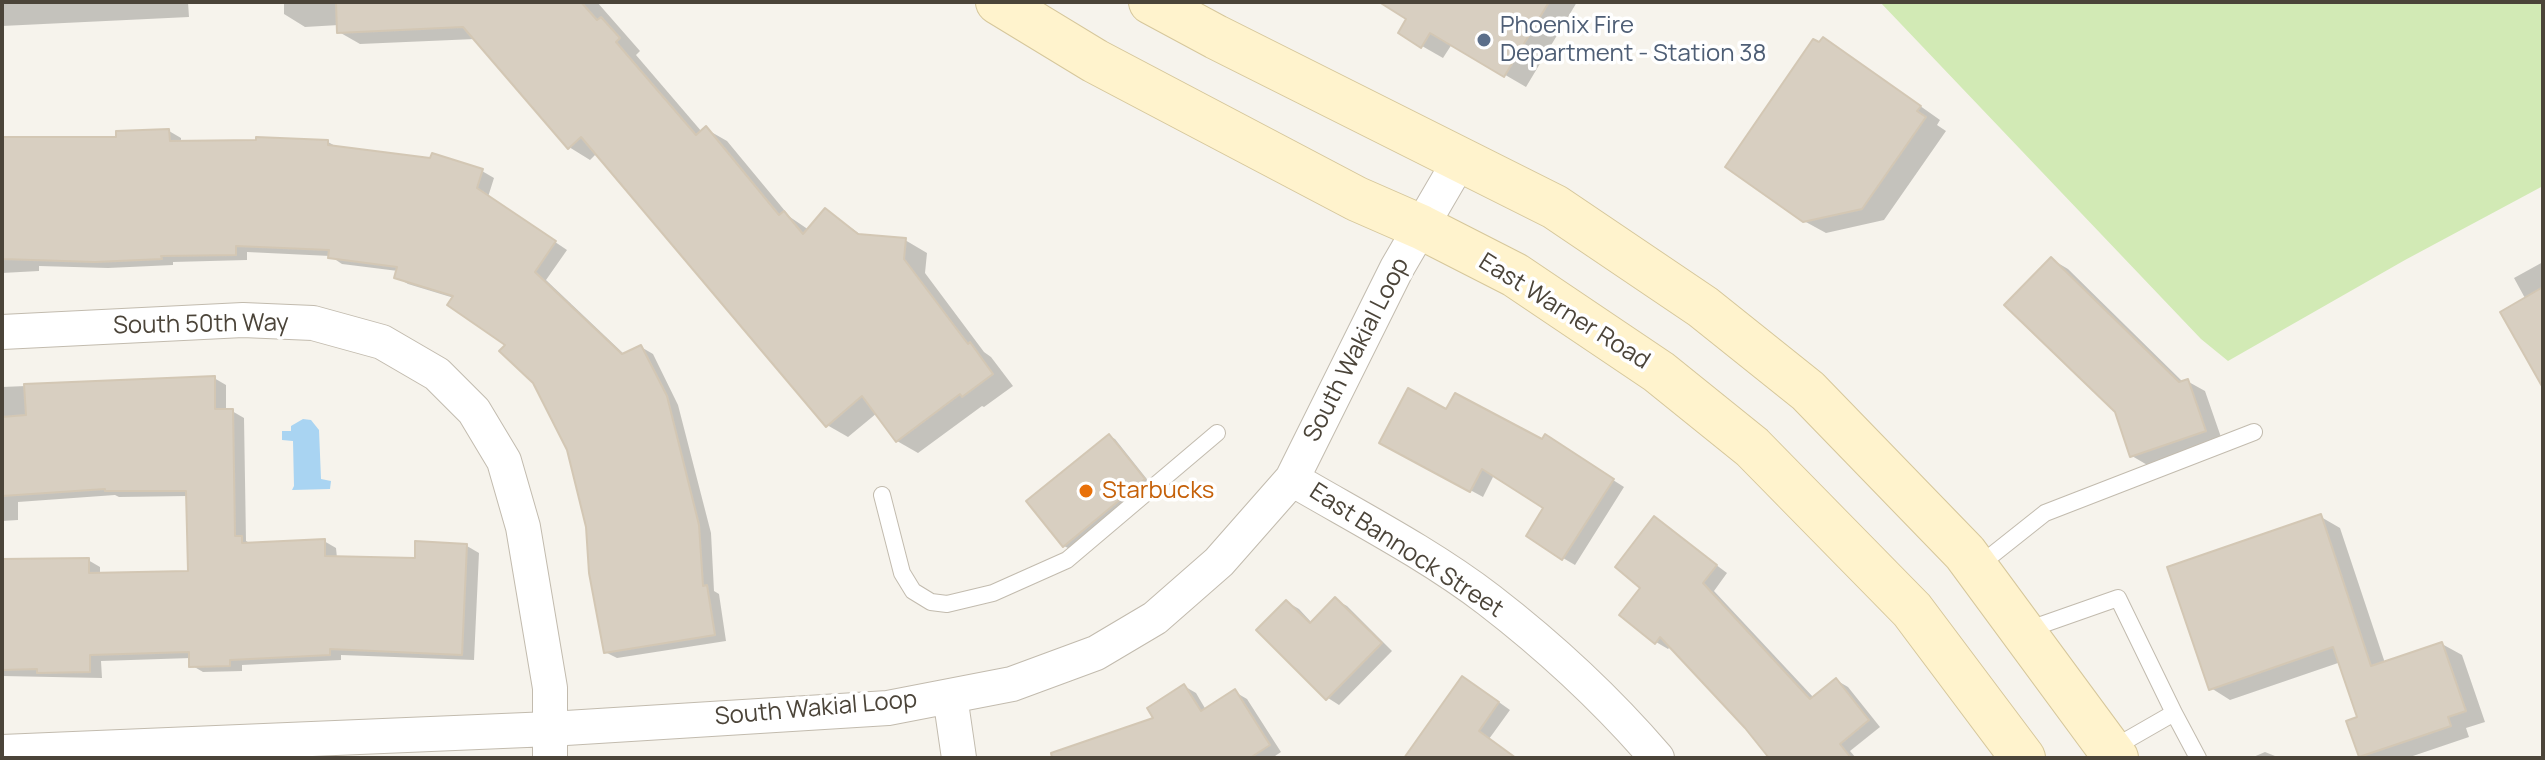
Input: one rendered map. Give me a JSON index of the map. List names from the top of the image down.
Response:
{
  "streets": {
    "main road": ["East Warner Road"],
    "street": ["South 50th Way", "South Wakial Loop", "East Bannock Street"]
  },
  "crossings": [
    ["East Warner Road", "South Wakial Loop"],
    ["South 50th Way", "South Wakial Loop"],
    ["South Wakial Loop", "East Bannock Street"]
  ],
  "places": ["Phoenix Fire Department - Station 38", "Starbucks"]
}
